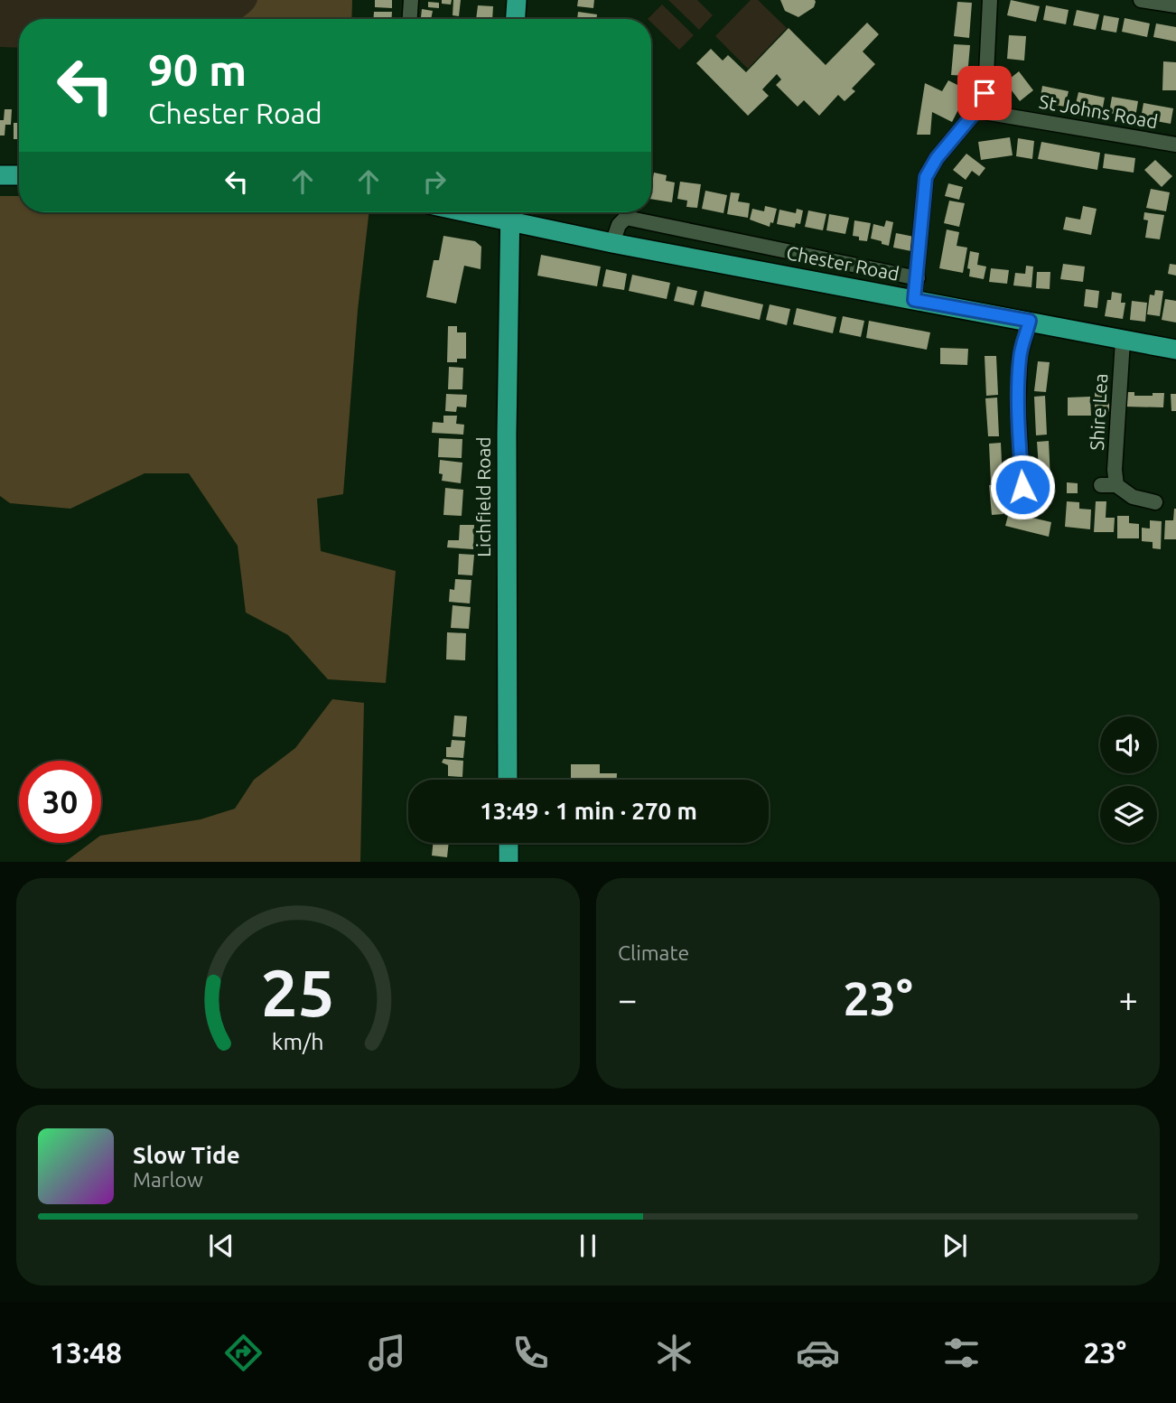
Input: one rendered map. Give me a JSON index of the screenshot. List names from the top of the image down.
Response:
{
  "streets": {
    "highway": ["Chester Road", "Lichfield Road"],
    "street": ["St Johns Road", "Shire Lea"]
  },
  "crossings": [
    ["Chester Road", "Shire Lea"],
    ["Chester Road", "Lichfield Road"]
  ],
  "page": {
    "turn": ["90 m", "Chester Road"],
    "limit": "30",
    "trip": "13:49 · 1 min · 270 m",
    "tile": "Climate",
    "heat": ["−", "23°", "+"],
    "song": ["Slow Tide", "Marlow"],
    "tabs": ["13:48", "23°"],
    "gauge": ["25", "km/h"]
  }
}
